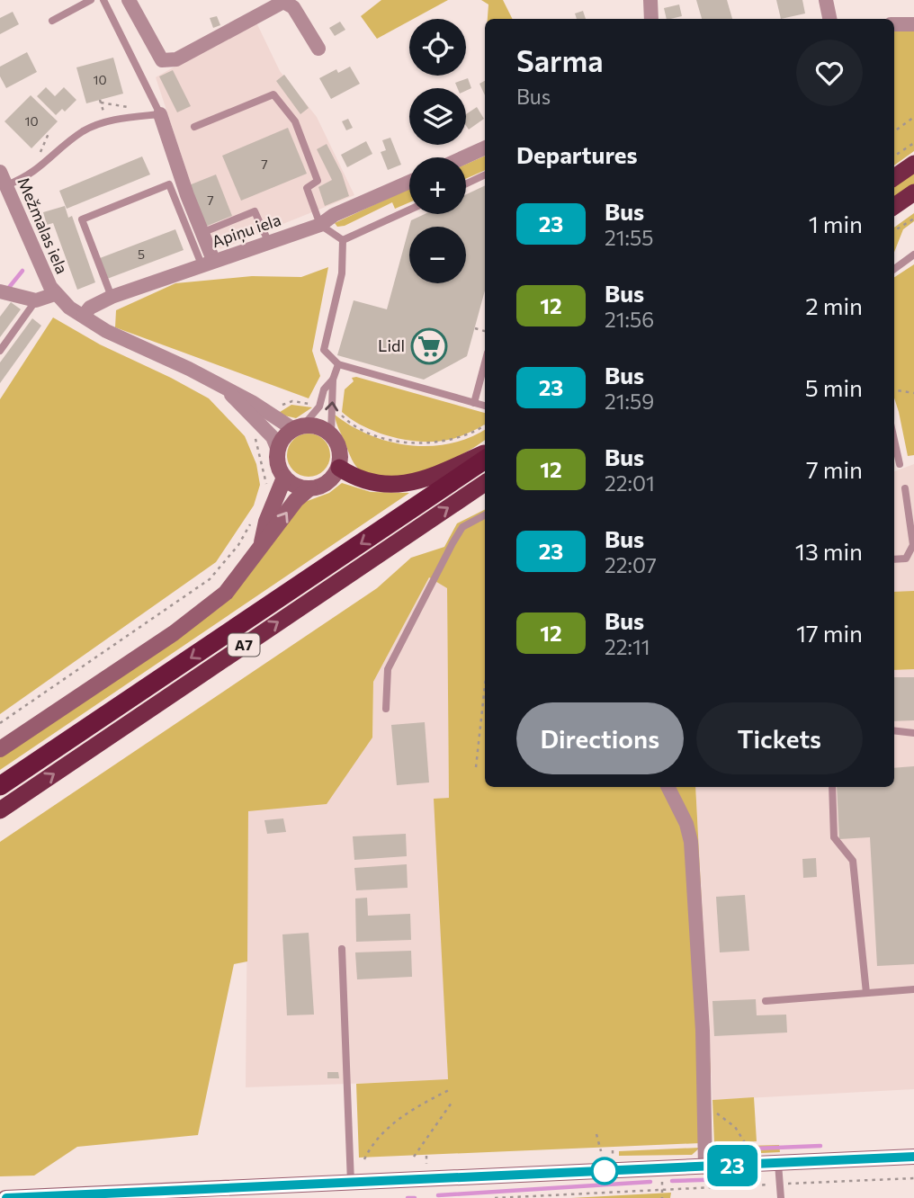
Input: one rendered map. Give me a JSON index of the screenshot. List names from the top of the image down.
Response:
{
  "streets": {
    "highway": ["A7"],
    "street": ["Mežmalas iela", "Apiņu iela"]
  },
  "crossings": [
    ["Mežmalas iela", "Apiņu iela"]
  ],
  "places": {
    "supermarket": ["Lidl"]
  },
  "lines": ["bus line 23"],
  "house_numbers": [
    "10",
    "10",
    "7",
    "7",
    "5"
  ],
  "page": {
    "on_map": "23",
    "map_buttons": ["+", "−"],
    "heading": [
      ["Sarma", "Bus"],
      "Departures"
    ],
    "list": [
      {
        "mark": "23",
        "name": "Bus",
        "note": "21:55",
        "value": "1 min"
      },
      {
        "mark": "12",
        "name": "Bus",
        "note": "21:56",
        "value": "2 min"
      },
      {
        "mark": "23",
        "name": "Bus",
        "note": "21:59",
        "value": "5 min"
      },
      {
        "mark": "12",
        "name": "Bus",
        "note": "22:01",
        "value": "7 min"
      },
      {
        "mark": "23",
        "name": "Bus",
        "note": "22:07",
        "value": "13 min"
      },
      {
        "mark": "12",
        "name": "Bus",
        "note": "22:11",
        "value": "17 min"
      }
    ],
    "buttons": ["Directions", "Tickets"]
  }
}
